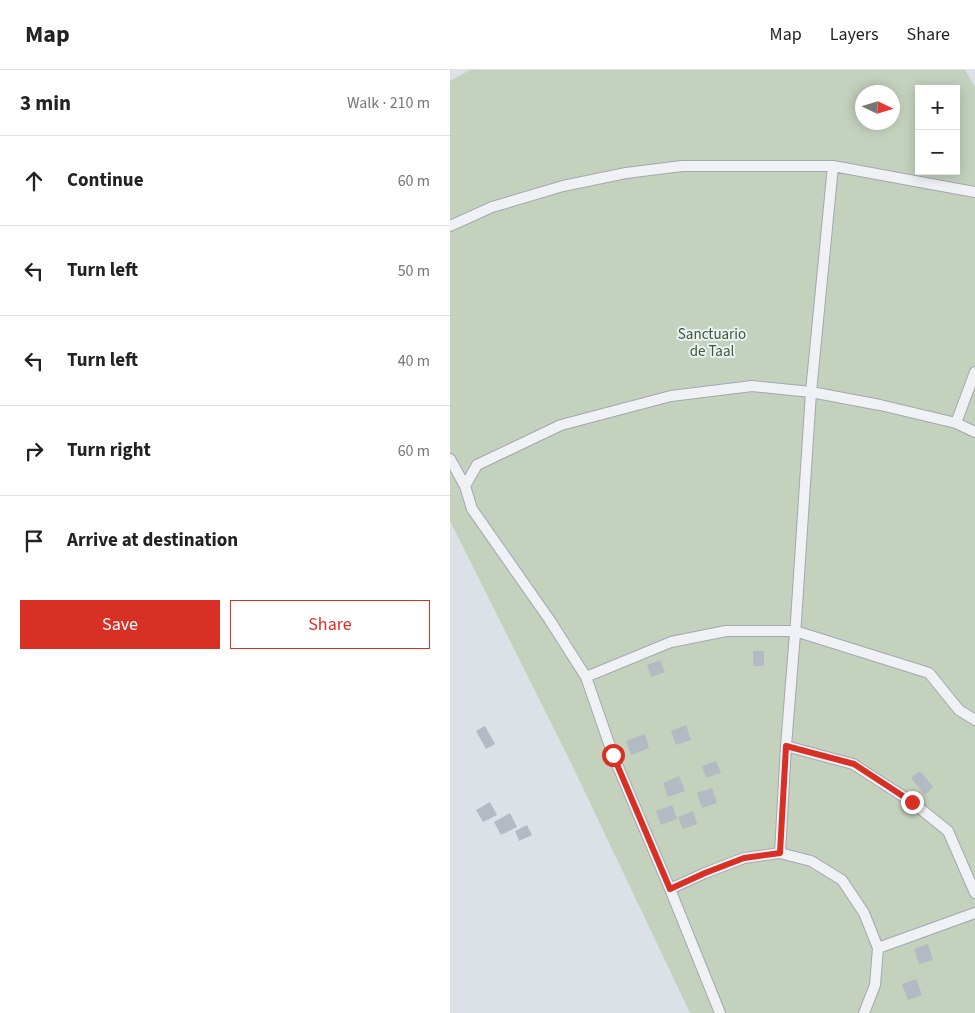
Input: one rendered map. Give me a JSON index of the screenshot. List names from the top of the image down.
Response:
{
  "parks": ["Sanctuario de Taal"],
  "north": "right",
  "page": {
    "header": "Map",
    "nav": ["Map", "Layers", "Share"],
    "heading": ["3 min", "Walk · 210 m"],
    "map_buttons": ["+", "−"],
    "list": [
      ["Continue", "60 m"],
      ["Turn left", "50 m"],
      ["Turn left", "40 m"],
      ["Turn right", "60 m"],
      "Arrive at destination"
    ],
    "buttons": ["Save", "Share"]
  }
}
